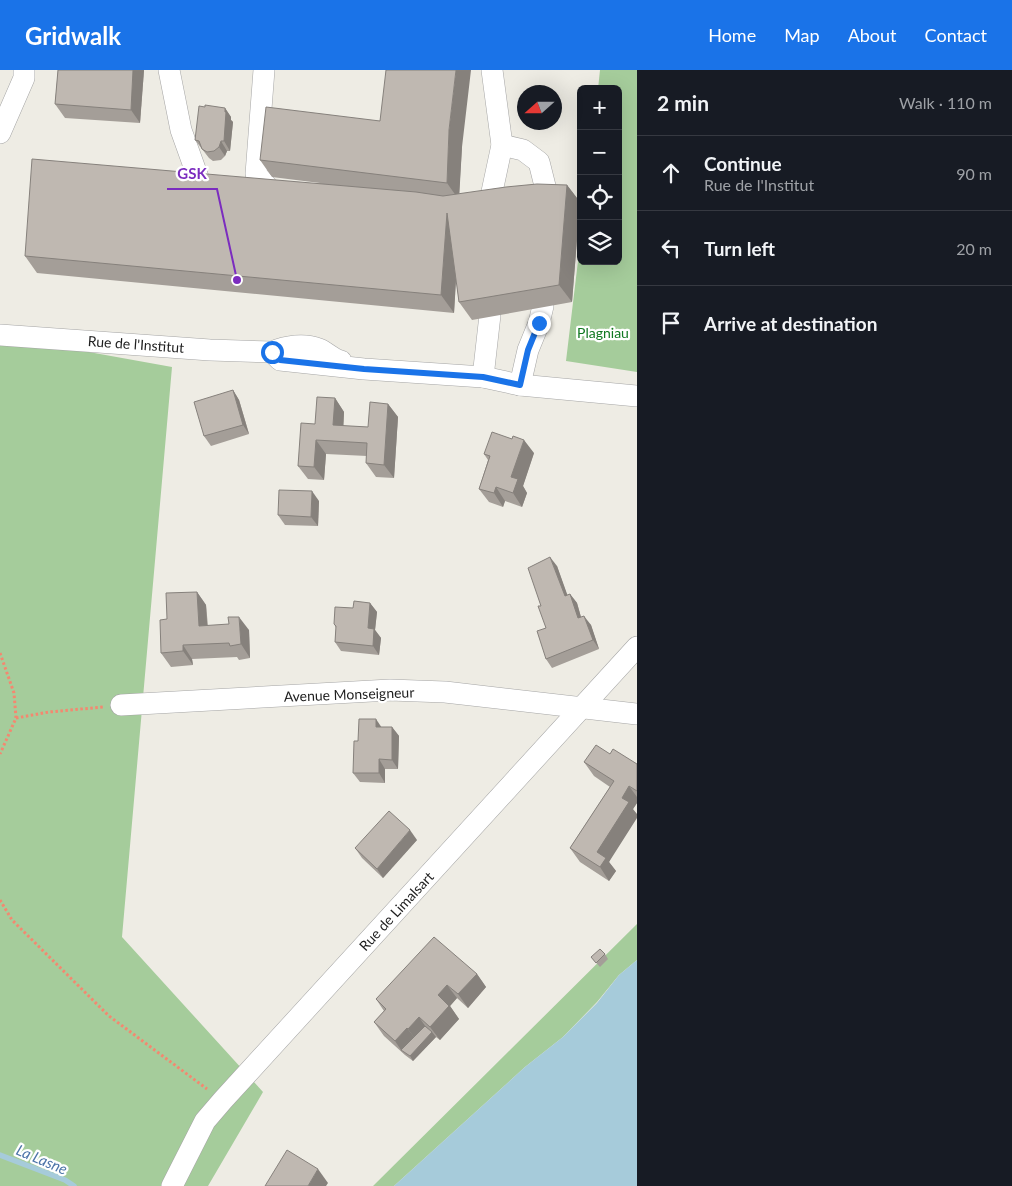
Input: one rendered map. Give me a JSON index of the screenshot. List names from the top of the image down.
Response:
{
  "streets": {
    "street": ["Rue de l'Institut", "Avenue Monseigneur", "Rue de Limalsart"]
  },
  "crossings": [
    ["Avenue Monseigneur", "Rue de Limalsart"]
  ],
  "water": ["La Lasne"],
  "parks": ["Plagniau"],
  "places": ["GSK"],
  "north": "left",
  "page": {
    "header": "Gridwalk",
    "nav": [
      "Home",
      "Map",
      "About",
      "Contact"
    ],
    "heading": ["2 min", "Walk · 110 m"],
    "map_buttons": ["+", "−"],
    "list": [
      ["Continue", "Rue de l'Institut", "90 m"],
      ["Turn left", "20 m"],
      "Arrive at destination"
    ]
  }
}
